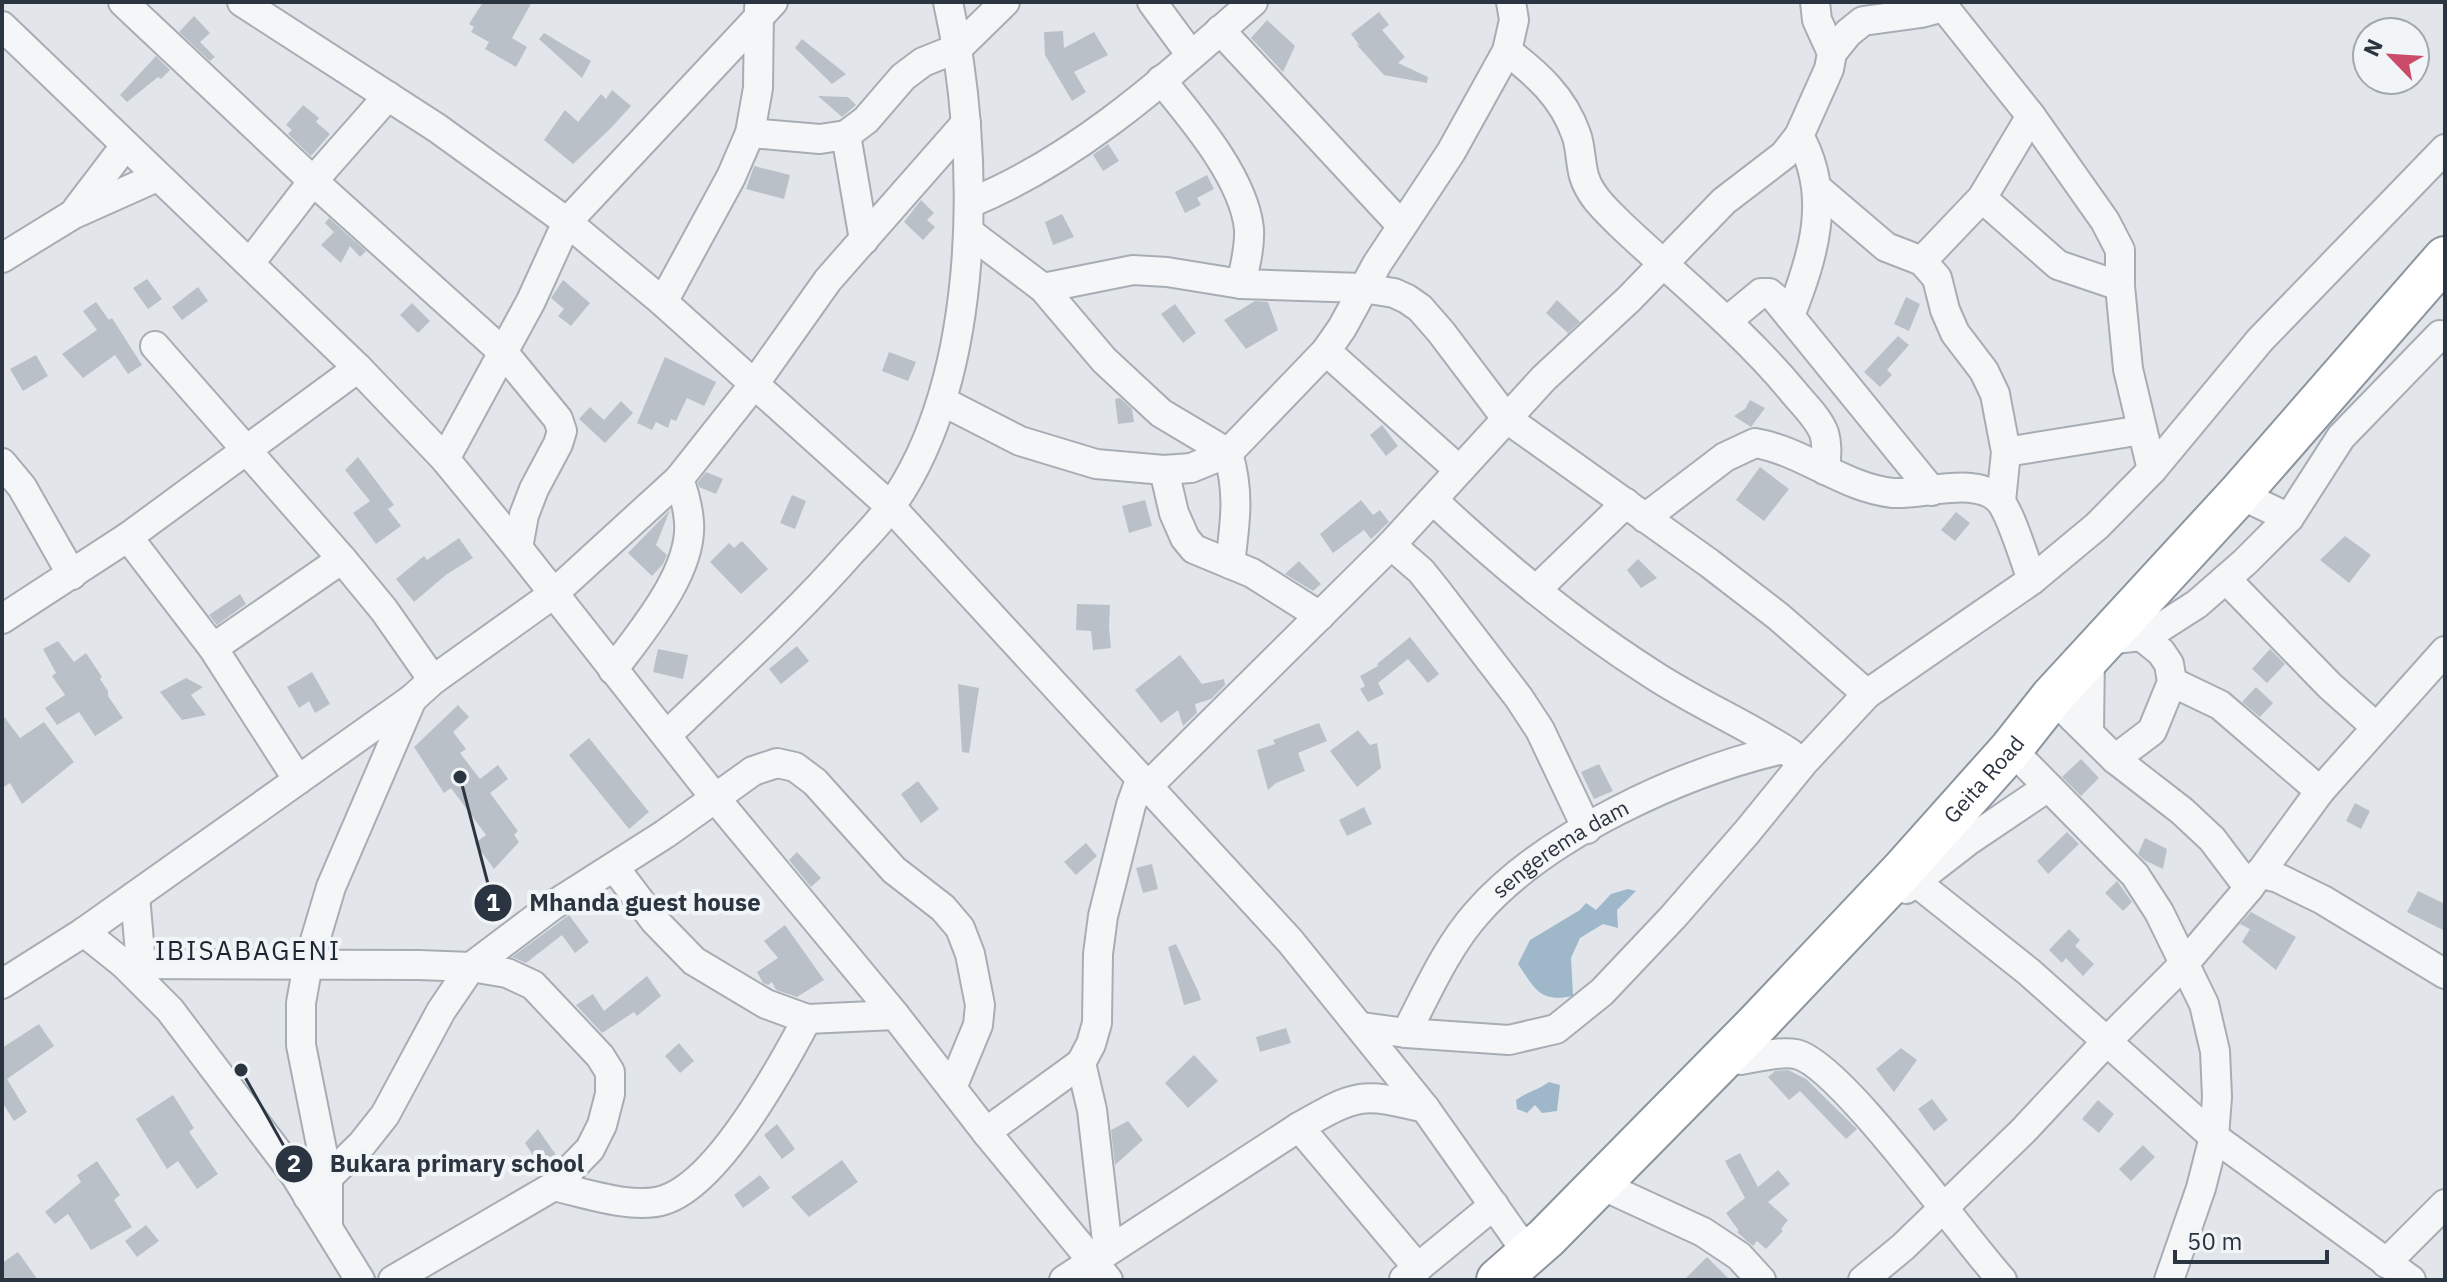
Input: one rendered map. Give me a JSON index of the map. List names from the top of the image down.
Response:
{
  "streets": {
    "highway": ["Geita Road"],
    "street": ["sengerema dam"]
  },
  "districts": ["IBISABAGENI"],
  "places": ["Mhanda guest house", "Bukara primary school"],
  "scale_bar": "50 m",
  "north": "top left"
}
